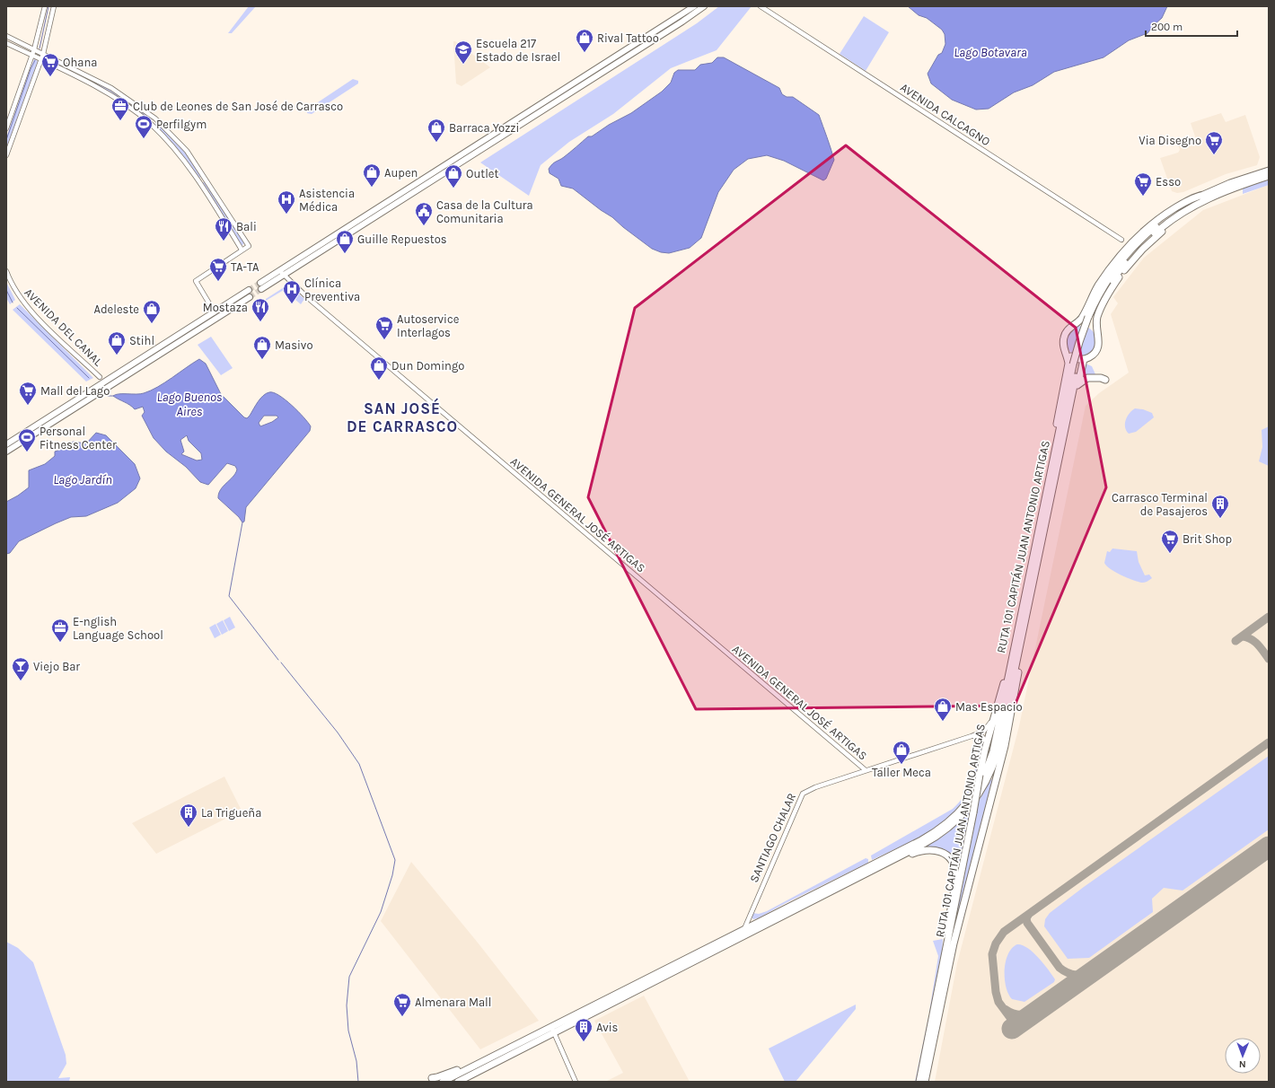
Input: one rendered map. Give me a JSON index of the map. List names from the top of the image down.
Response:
{
  "streets": {
    "highway": ["RUTA 101 CAPITÁN JUAN ANTONIO ARTIGAS"],
    "street": [
      "AVENIDA CALCAGNO",
      "AVENIDA DEL CANAL",
      "AVENIDA GENERAL JOSÉ ARTIGAS",
      "SANTIAGO CHALAR"
    ]
  },
  "crossings": [
    ["AVENIDA GENERAL JOSÉ ARTIGAS", "SANTIAGO CHALAR"],
    ["RUTA 101 CAPITÁN JUAN ANTONIO ARTIGAS", "SANTIAGO CHALAR"]
  ],
  "districts": ["SAN JOSÉ DE CARRASCO"],
  "water": ["Lago Botavara", "Lago Buenos Aires", "Lago Jardín"],
  "places": {
    "shop": [
      "Rival Tattoo",
      "Barraca Yozzi",
      "Aupen",
      "Outlet",
      "Guille Repuestos",
      "Adeleste",
      "Stihl",
      "Masivo",
      "Dun Domingo",
      "Mas Espacio",
      "Taller Meca"
    ],
    "school or university": ["Escuela 217 Estado de Israel"],
    "supermarket": [
      "Ohana",
      "Via Disegno",
      "Esso",
      "TA-TA",
      "Autoservice Interlagos",
      "Mall del Lago",
      "Brit Shop",
      "Almenara Mall"
    ],
    "office": ["Club de Leones de San José de Carrasco", "E-nglish Language School"],
    "sports": ["Perfilgym", "Personal Fitness Center"],
    "hospital": ["Asistencia Médica", "Clínica Preventiva"],
    "public building": ["Casa de la Cultura Comunitaria"],
    "restaurant": ["Bali", "Mostaza"],
    "building": ["Carrasco Terminal de Pasajeros", "La Trigueña", "Avis"],
    "bar": ["Viejo Bar"]
  },
  "scale_bar": "200 m",
  "north": "bottom"
}
